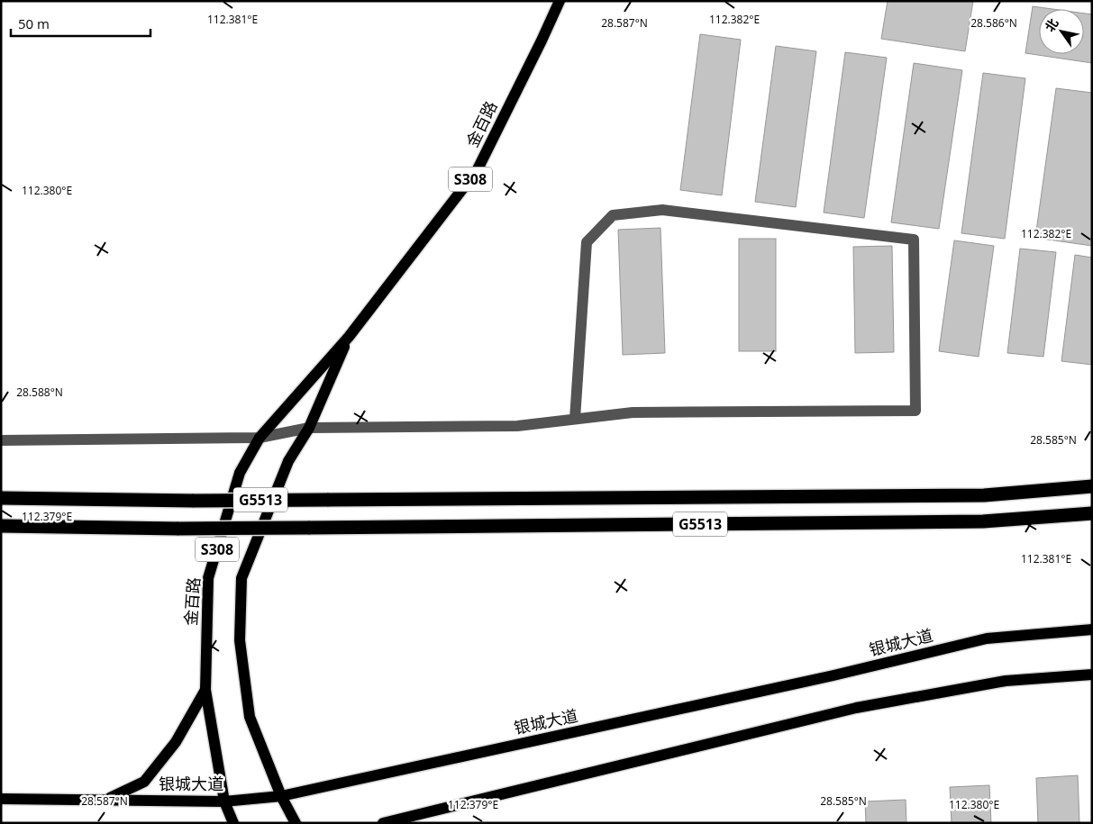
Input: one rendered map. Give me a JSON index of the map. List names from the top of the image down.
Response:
{
  "streets": {
    "highway": ["G5513"],
    "main road": ["金百路", "S308", "银城大道"]
  },
  "crossings": [
    ["金百路", "银城大道"]
  ],
  "scale_bar": "50 m",
  "north": "top left",
  "coordinates": [
    "112.381°E",
    "112.382°E",
    "28.586°N",
    "28.587°N",
    "112.380°E",
    "28.588°N",
    "28.585°N",
    "112.379°E"
  ]
}
